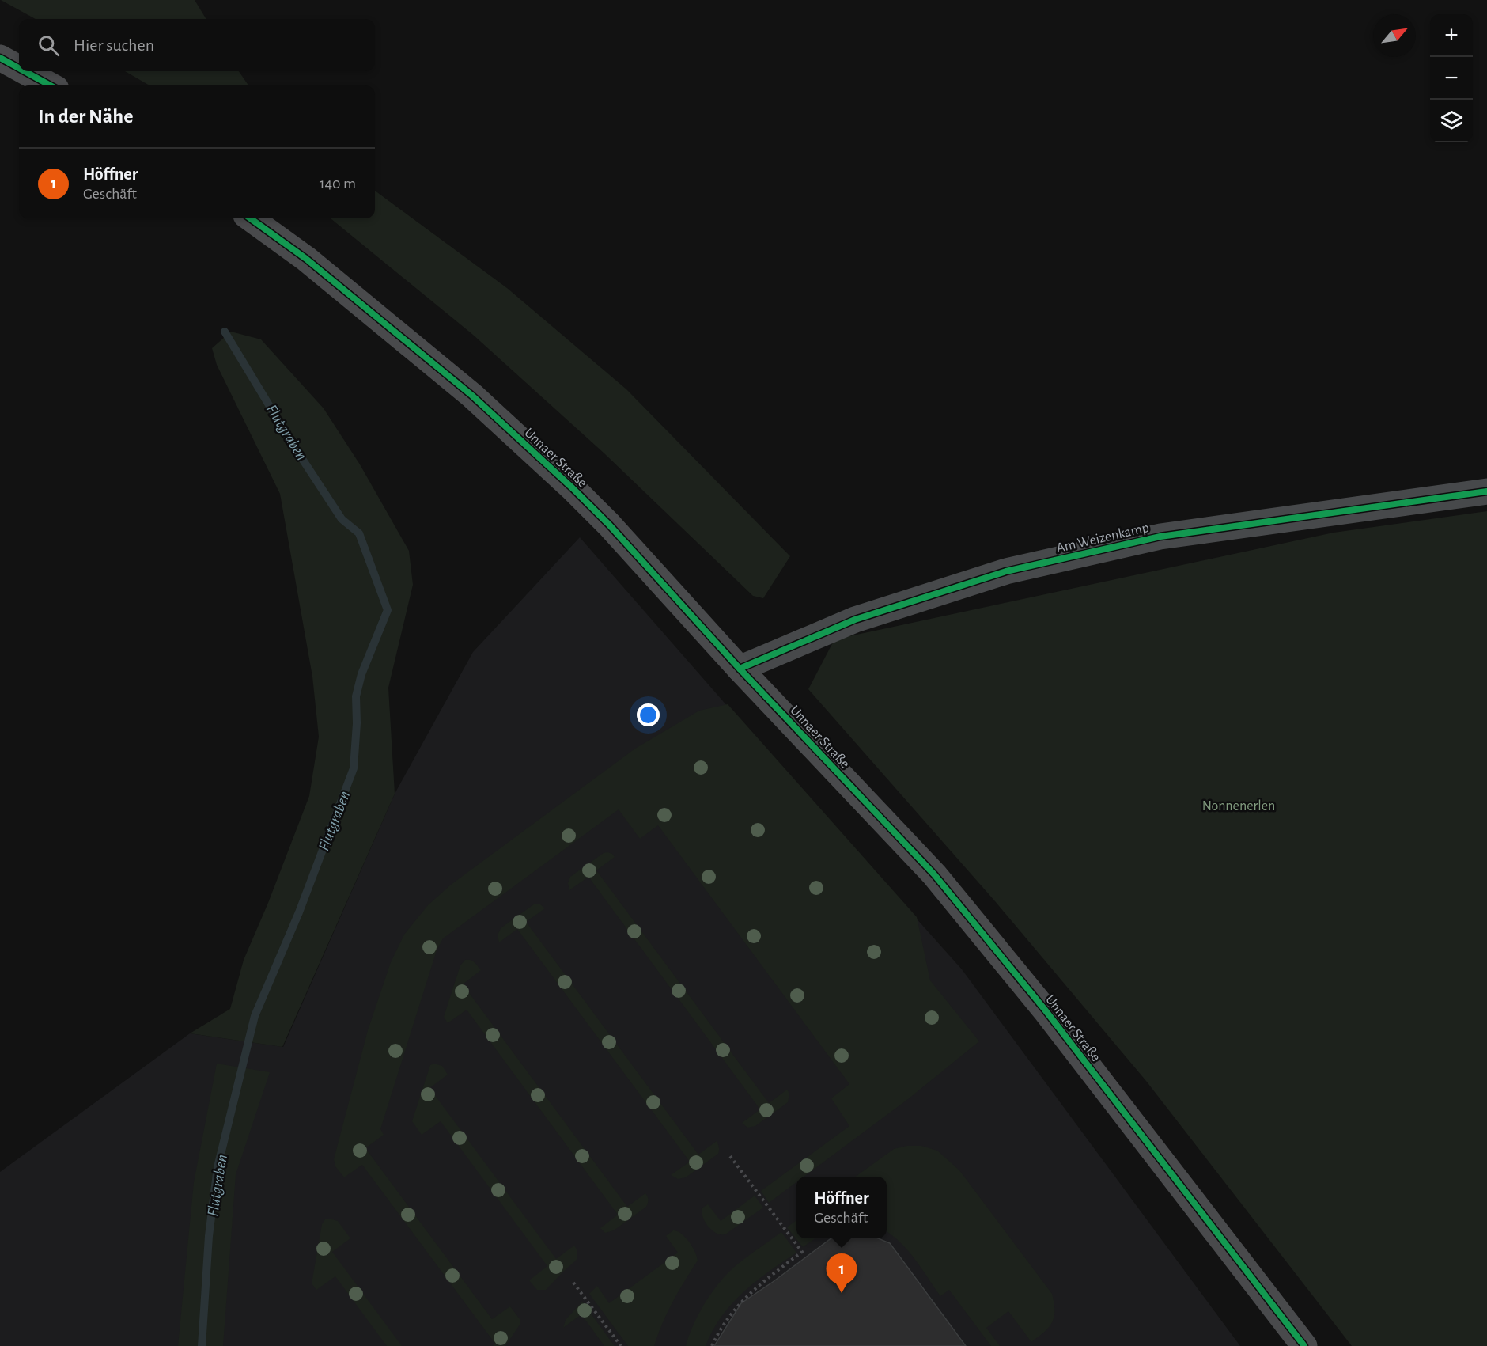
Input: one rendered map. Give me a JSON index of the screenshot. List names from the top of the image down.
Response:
{
  "streets": {
    "main road": ["Unnaer Straße"],
    "street": ["Am Weizenkamp"]
  },
  "crossings": [
    ["Unnaer Straße", "Am Weizenkamp"]
  ],
  "water": ["Flutgraben"],
  "parks": ["Nonnenerlen"],
  "north": "top right",
  "page": {
    "map_buttons": ["+", "−"],
    "search": "Hier suchen",
    "heading": "In der Nähe",
    "list": [
      {
        "mark": "1",
        "name": "Höffner",
        "note": "Geschäft",
        "value": "140 m"
      }
    ],
    "popup": ["Höffner", "Geschäft"],
    "pins": "1"
  }
}
